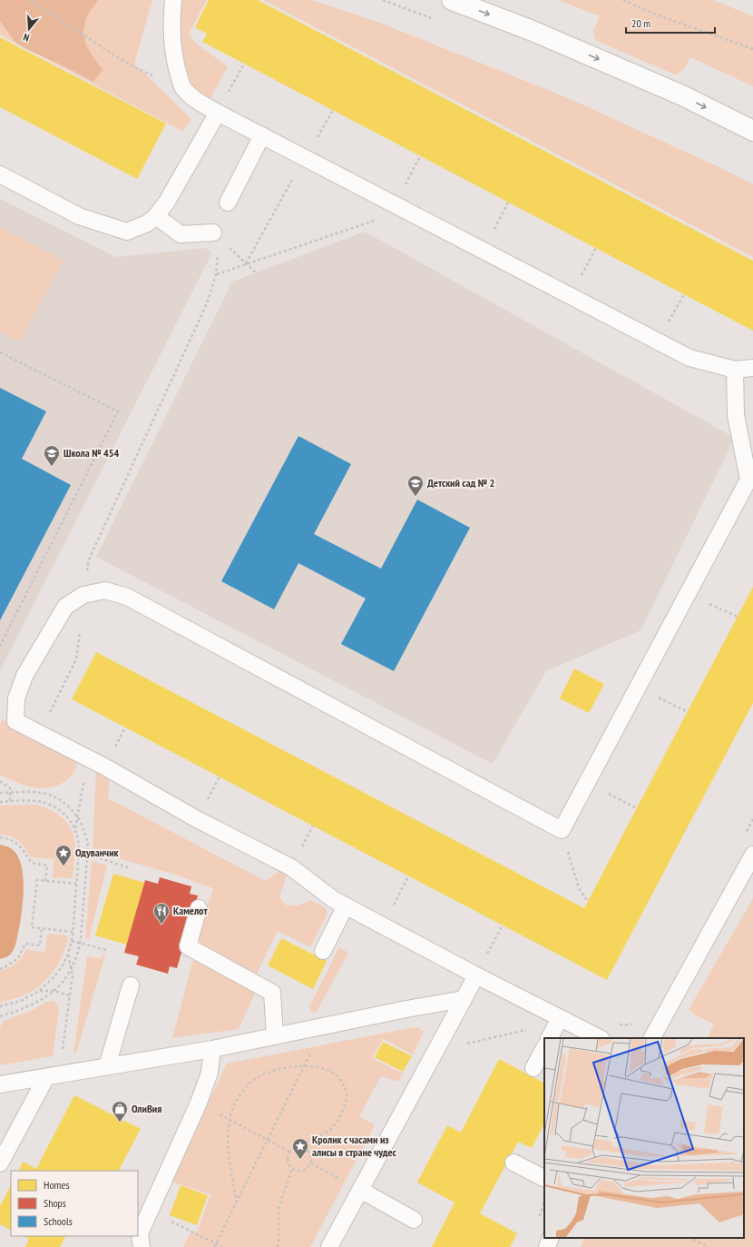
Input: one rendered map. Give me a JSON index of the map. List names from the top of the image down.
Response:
{
  "places": {
    "school or university": ["Школа № 454", "Детский сад № 2"],
    "place": ["Одуванчик", "Кролик с часами из алисы в стране чудес"],
    "restaurant": ["Камелот"],
    "shop": ["ОлиВия"]
  },
  "legend": ["Homes", "Shops", "Schools"],
  "scale_bar": "20 m",
  "north": "bottom"
}
